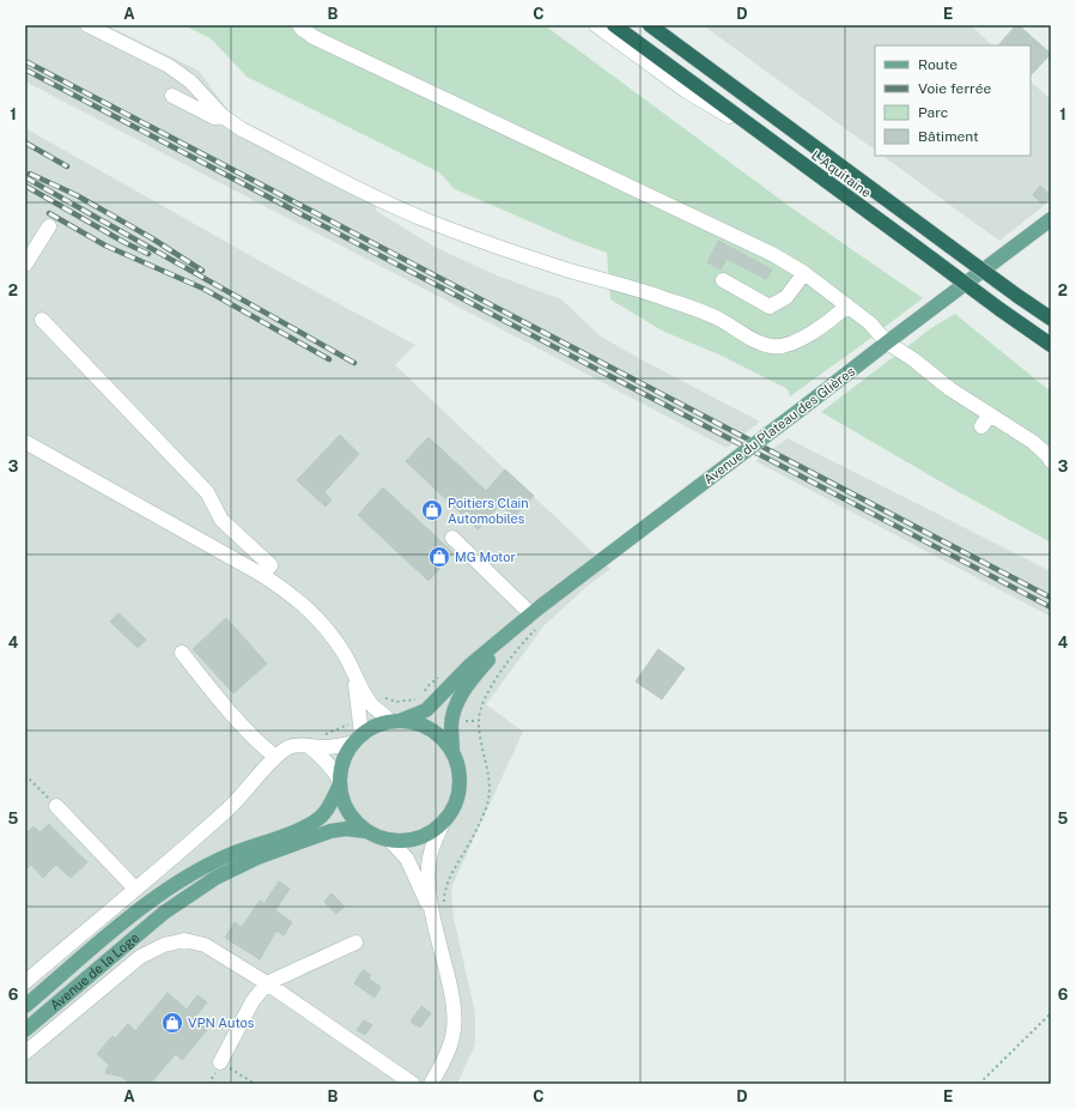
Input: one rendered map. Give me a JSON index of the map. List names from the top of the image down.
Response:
{
  "streets": {
    "highway": ["L'Aquitaine"],
    "main road": ["Avenue du Plateau des Glières", "Avenue de la Loge"]
  },
  "crossings": [
    ["Avenue du Plateau des Glières", "Avenue de la Loge"]
  ],
  "places": {
    "shop": ["Poitiers Clain Automobiles", "MG Motor", "VPN Autos"]
  },
  "legend": [
    "Route",
    "Voie ferrée",
    "Parc",
    "Bâtiment"
  ],
  "grid": {
    "columns": [
      "A",
      "B",
      "C",
      "D",
      "E"
    ],
    "rows": [
      "1",
      "2",
      "3",
      "4",
      "5",
      "6"
    ]
  }
}
